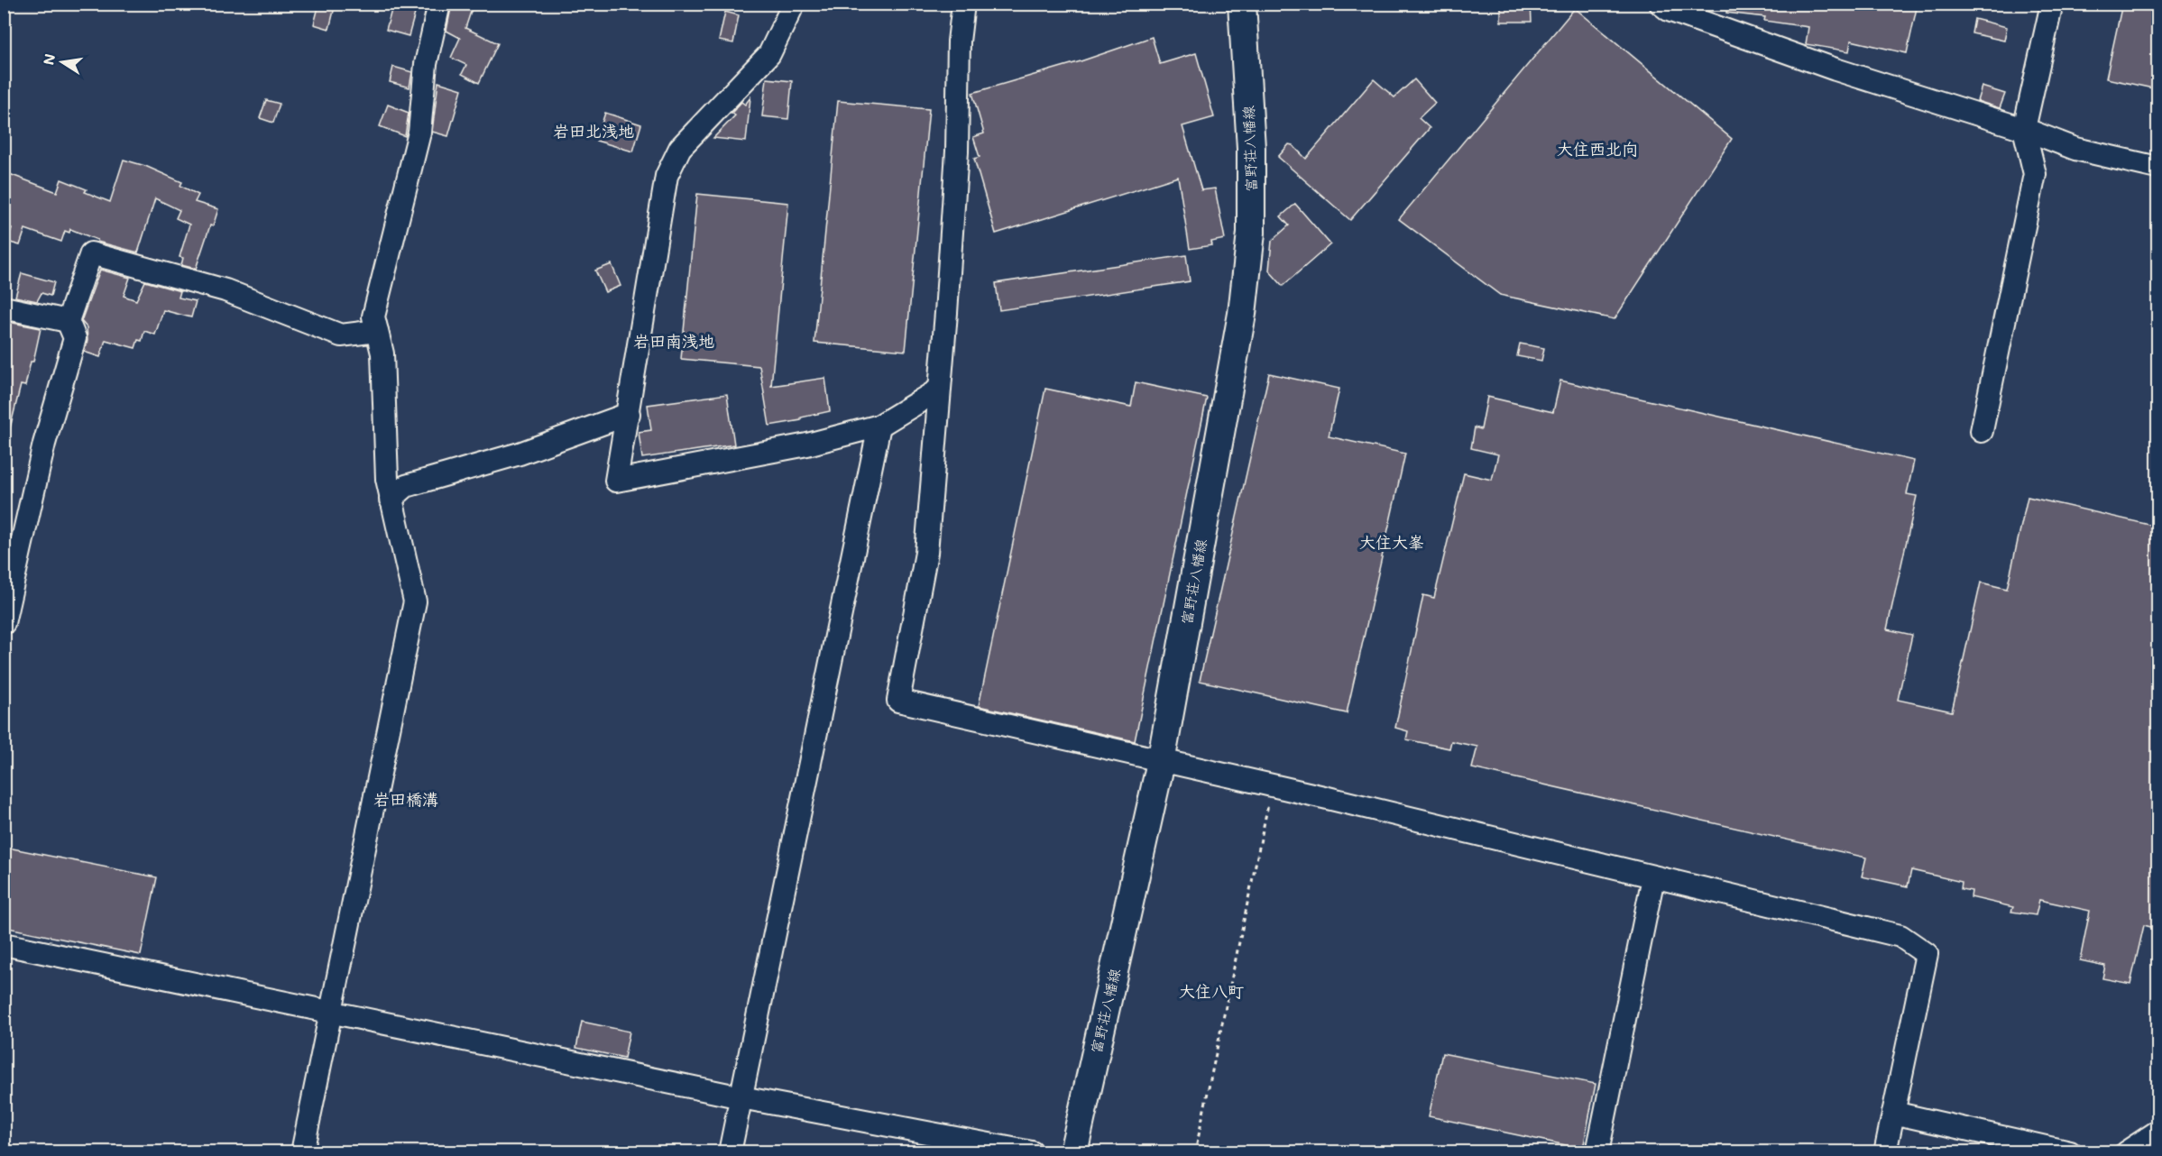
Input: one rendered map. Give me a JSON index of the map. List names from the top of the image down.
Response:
{
  "streets": {
    "main road": ["富野荘八幡線"]
  },
  "districts": [
    "岩田北浅地",
    "大住西北向",
    "岩田南浅地",
    "大住大峯",
    "岩田橋溝",
    "大住八町"
  ],
  "north": "left"
}
